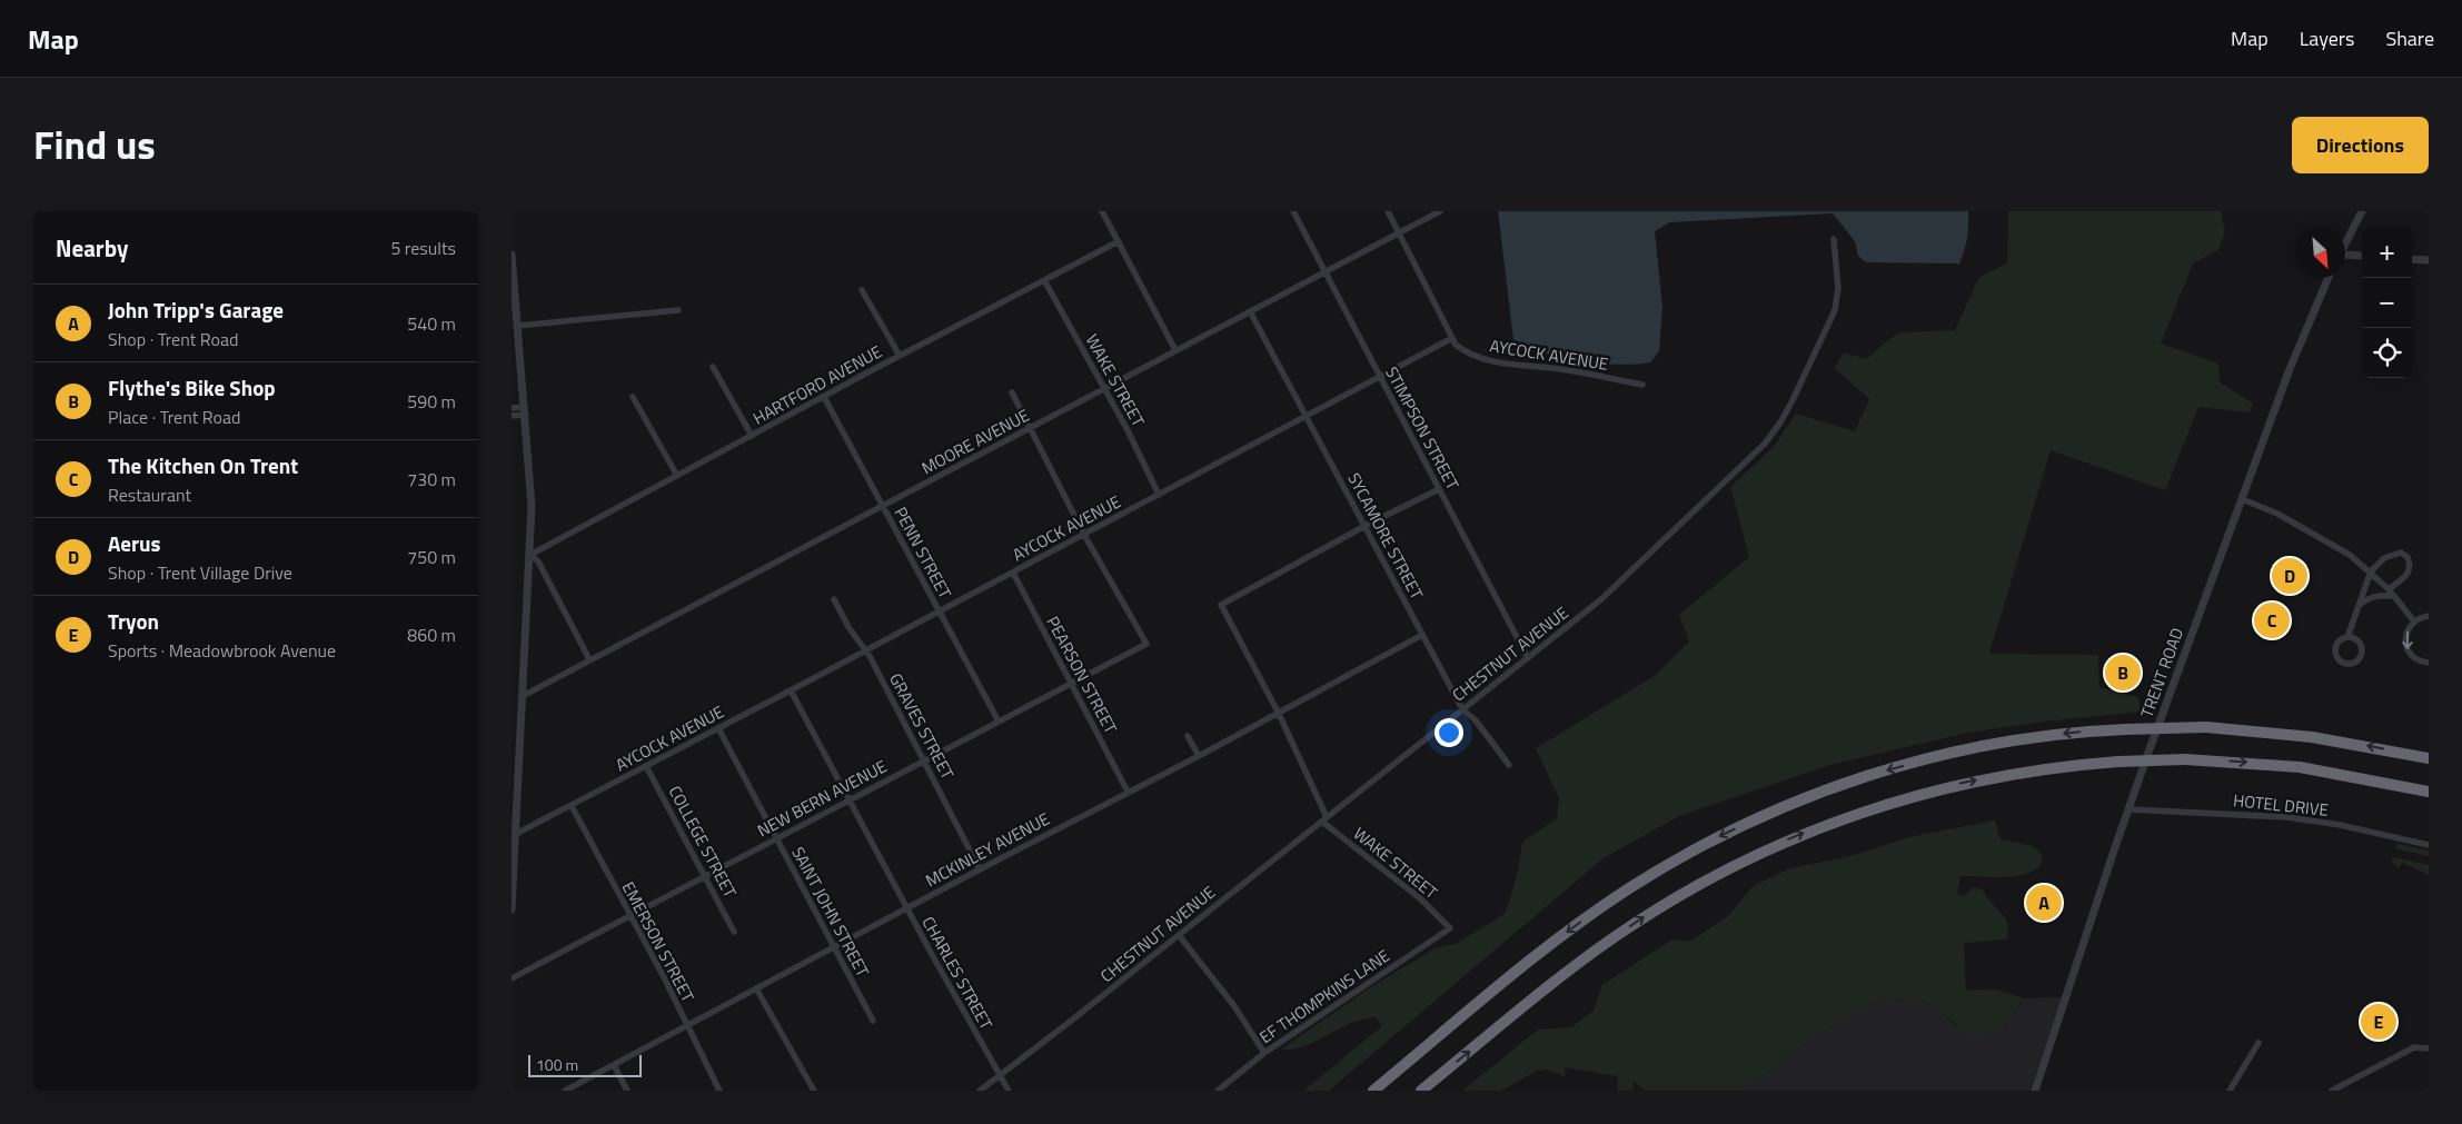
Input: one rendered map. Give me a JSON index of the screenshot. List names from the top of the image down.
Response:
{
  "streets": {
    "street": [
      "AYCOCK AVENUE",
      "WAKE STREET",
      "HARTFORD AVENUE",
      "STIMPSON STREET",
      "MOORE AVENUE",
      "SYCAMORE STREET",
      "PENN STREET",
      "CHESTNUT AVENUE",
      "TRENT ROAD",
      "PEARSON STREET",
      "GRAVES STREET",
      "NEW BERN AVENUE",
      "HOTEL DRIVE",
      "COLLEGE STREET",
      "MCKINLEY AVENUE",
      "SAINT JOHN STREET",
      "EMERSON STREET",
      "CHARLES STREET",
      "EF THOMPKINS LANE"
    ]
  },
  "crossings": [
    ["AYCOCK AVENUE", "WAKE STREET"],
    ["AYCOCK AVENUE", "STIMPSON STREET"],
    ["AYCOCK AVENUE", "SYCAMORE STREET"],
    ["AYCOCK AVENUE", "PENN STREET"],
    ["AYCOCK AVENUE", "PEARSON STREET"],
    ["AYCOCK AVENUE", "GRAVES STREET"],
    ["AYCOCK AVENUE", "NEW BERN AVENUE"],
    ["AYCOCK AVENUE", "COLLEGE STREET"],
    ["AYCOCK AVENUE", "SAINT JOHN STREET"],
    ["AYCOCK AVENUE", "EMERSON STREET"],
    ["AYCOCK AVENUE", "CHARLES STREET"],
    ["WAKE STREET", "HARTFORD AVENUE"],
    ["WAKE STREET", "MOORE AVENUE"],
    ["WAKE STREET", "SYCAMORE STREET"],
    ["WAKE STREET", "CHESTNUT AVENUE"],
    ["WAKE STREET", "MCKINLEY AVENUE"],
    ["WAKE STREET", "EF THOMPKINS LANE"],
    ["HARTFORD AVENUE", "PENN STREET"],
    ["STIMPSON STREET", "MOORE AVENUE"],
    ["STIMPSON STREET", "CHESTNUT AVENUE"],
    ["MOORE AVENUE", "SYCAMORE STREET"],
    ["MOORE AVENUE", "PENN STREET"],
    ["SYCAMORE STREET", "CHESTNUT AVENUE"],
    ["SYCAMORE STREET", "MCKINLEY AVENUE"],
    ["PENN STREET", "NEW BERN AVENUE"],
    ["CHESTNUT AVENUE", "CHARLES STREET"],
    ["TRENT ROAD", "HOTEL DRIVE"],
    ["PEARSON STREET", "NEW BERN AVENUE"],
    ["PEARSON STREET", "MCKINLEY AVENUE"],
    ["GRAVES STREET", "NEW BERN AVENUE"],
    ["GRAVES STREET", "MCKINLEY AVENUE"],
    ["NEW BERN AVENUE", "COLLEGE STREET"],
    ["NEW BERN AVENUE", "SAINT JOHN STREET"],
    ["NEW BERN AVENUE", "EMERSON STREET"],
    ["NEW BERN AVENUE", "CHARLES STREET"],
    ["MCKINLEY AVENUE", "SAINT JOHN STREET"],
    ["MCKINLEY AVENUE", "EMERSON STREET"],
    ["MCKINLEY AVENUE", "CHARLES STREET"]
  ],
  "scale_bar": "100 m",
  "north": "bottom right",
  "page": {
    "header": "Map",
    "nav": ["Map", "Layers", "Share"],
    "title": "Find us",
    "buttons": "Directions",
    "heading": ["Nearby", "5 results"],
    "map_buttons": ["+", "−"],
    "list": [
      {
        "mark": "A",
        "name": "John Tripp's Garage",
        "note": "Shop · Trent Road",
        "value": "540 m"
      },
      {
        "mark": "B",
        "name": "Flythe's Bike Shop",
        "note": "Place · Trent Road",
        "value": "590 m"
      },
      {
        "mark": "C",
        "name": "The Kitchen On Trent",
        "note": "Restaurant",
        "value": "730 m"
      },
      {
        "mark": "D",
        "name": "Aerus",
        "note": "Shop · Trent Village Drive",
        "value": "750 m"
      },
      {
        "mark": "E",
        "name": "Tryon",
        "note": "Sports · Meadowbrook Avenue",
        "value": "860 m"
      }
    ],
    "pins": [
      "D",
      "C",
      "B",
      "A",
      "E"
    ],
    "scale": "100 m"
  }
}
